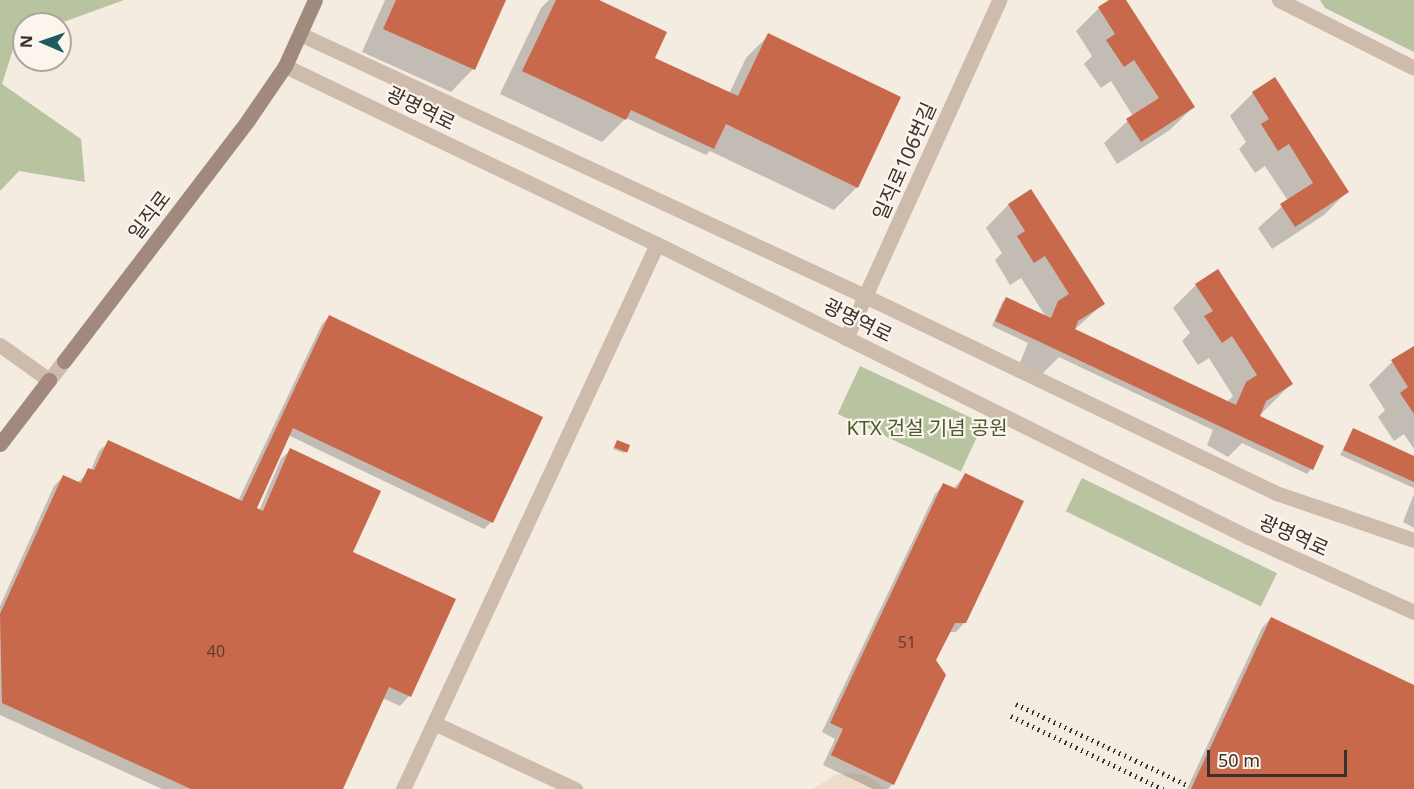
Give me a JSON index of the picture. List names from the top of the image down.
{
  "streets": {
    "main road": ["일직로"],
    "street": ["광명역로", "일직로106번길"]
  },
  "crossings": [
    ["광명역로", "일직로106번길"],
    ["광명역로", "일직로"]
  ],
  "parks": ["KTX 건설 기념 공원"],
  "house_numbers": ["51", "40"],
  "scale_bar": "50 m",
  "north": "left"
}
